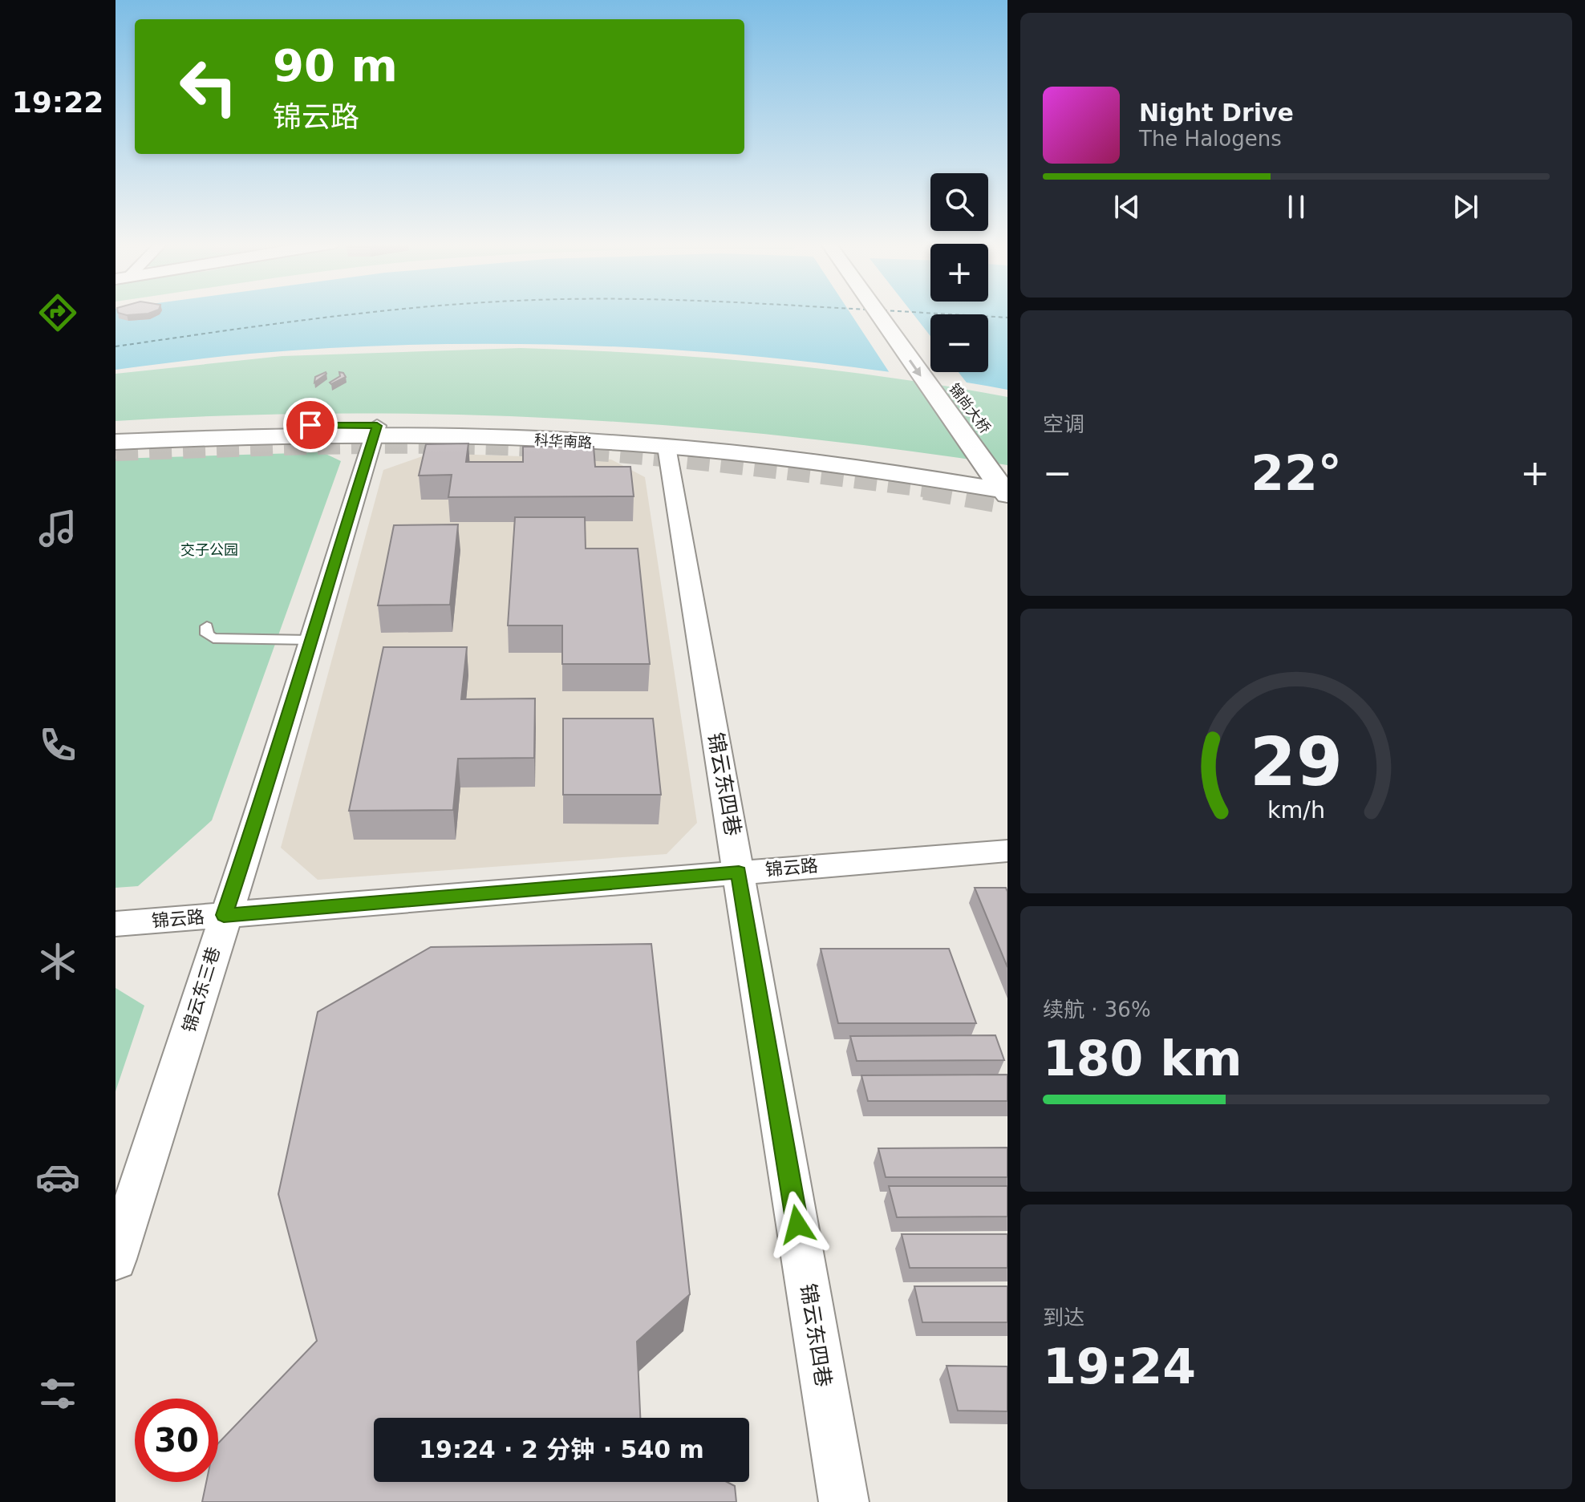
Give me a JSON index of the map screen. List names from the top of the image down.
{
  "streets": {
    "main road": ["锦尚大桥", "科华南路"],
    "street": ["锦云东四巷", "锦云路", "锦云东三巷"]
  },
  "crossings": [
    ["锦尚大桥", "科华南路"],
    ["科华南路", "锦云东四巷"],
    ["科华南路", "锦云东三巷"],
    ["锦云东四巷", "锦云路"],
    ["锦云路", "锦云东三巷"]
  ],
  "one_way": ["锦尚大桥"],
  "parks": ["交子公园"],
  "page": {
    "tabs": "19:22",
    "turn": ["90 m", "锦云路"],
    "song": ["Night Drive", "The Halogens"],
    "map_buttons": ["+", "−"],
    "tile": [
      "空调",
      ["续航 · 36%", "180 km"],
      ["到达", "19:24"]
    ],
    "heat": ["−", "22°", "+"],
    "limit": "30",
    "trip": "19:24 · 2 分钟 · 540 m",
    "gauge": ["29", "km/h"]
  }
}
